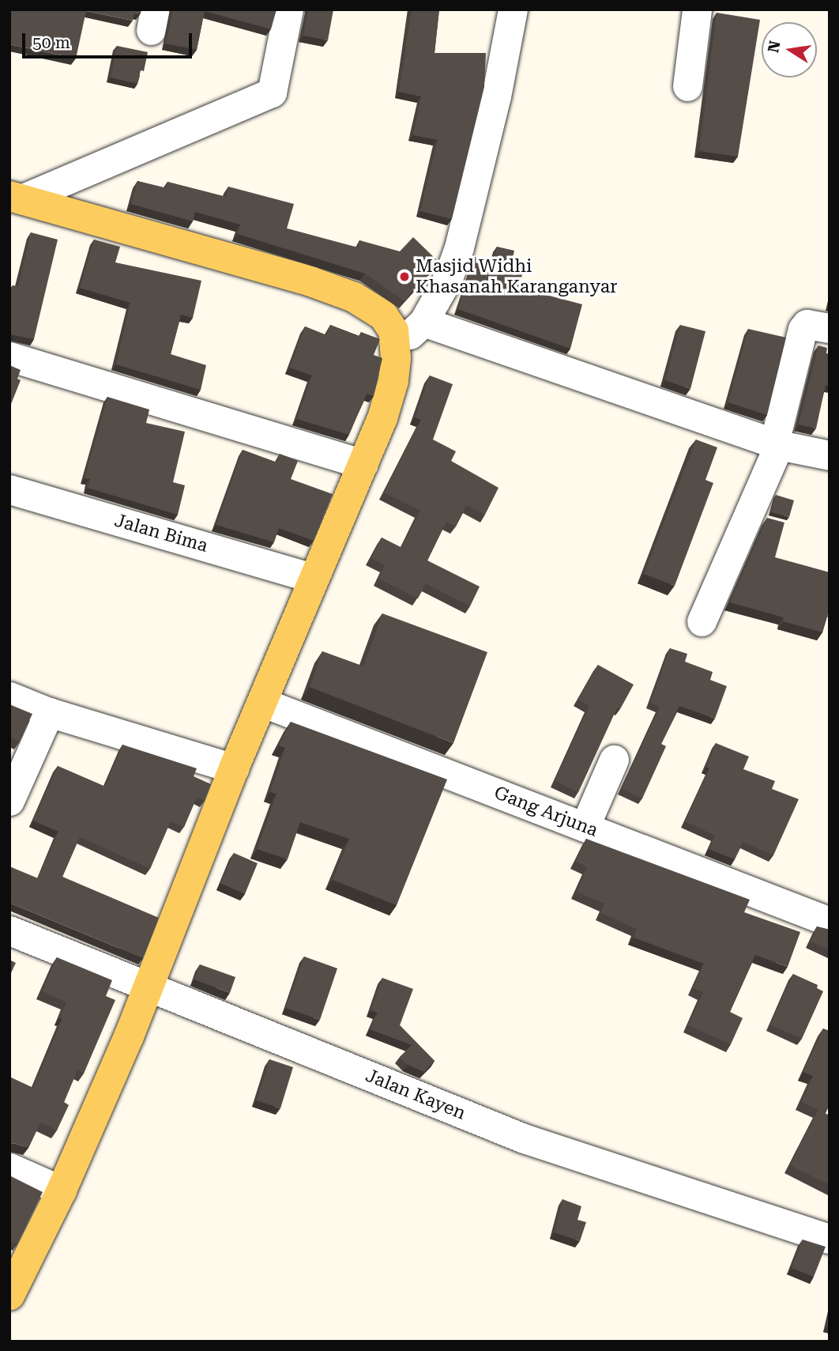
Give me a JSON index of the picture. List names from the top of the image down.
{
  "streets": {
    "street": ["Jalan Bima", "Gang Arjuna", "Jalan Kayen"]
  },
  "places": ["Masjid Widhi Khasanah Karanganyar"],
  "scale_bar": "50 m",
  "north": "left"
}
